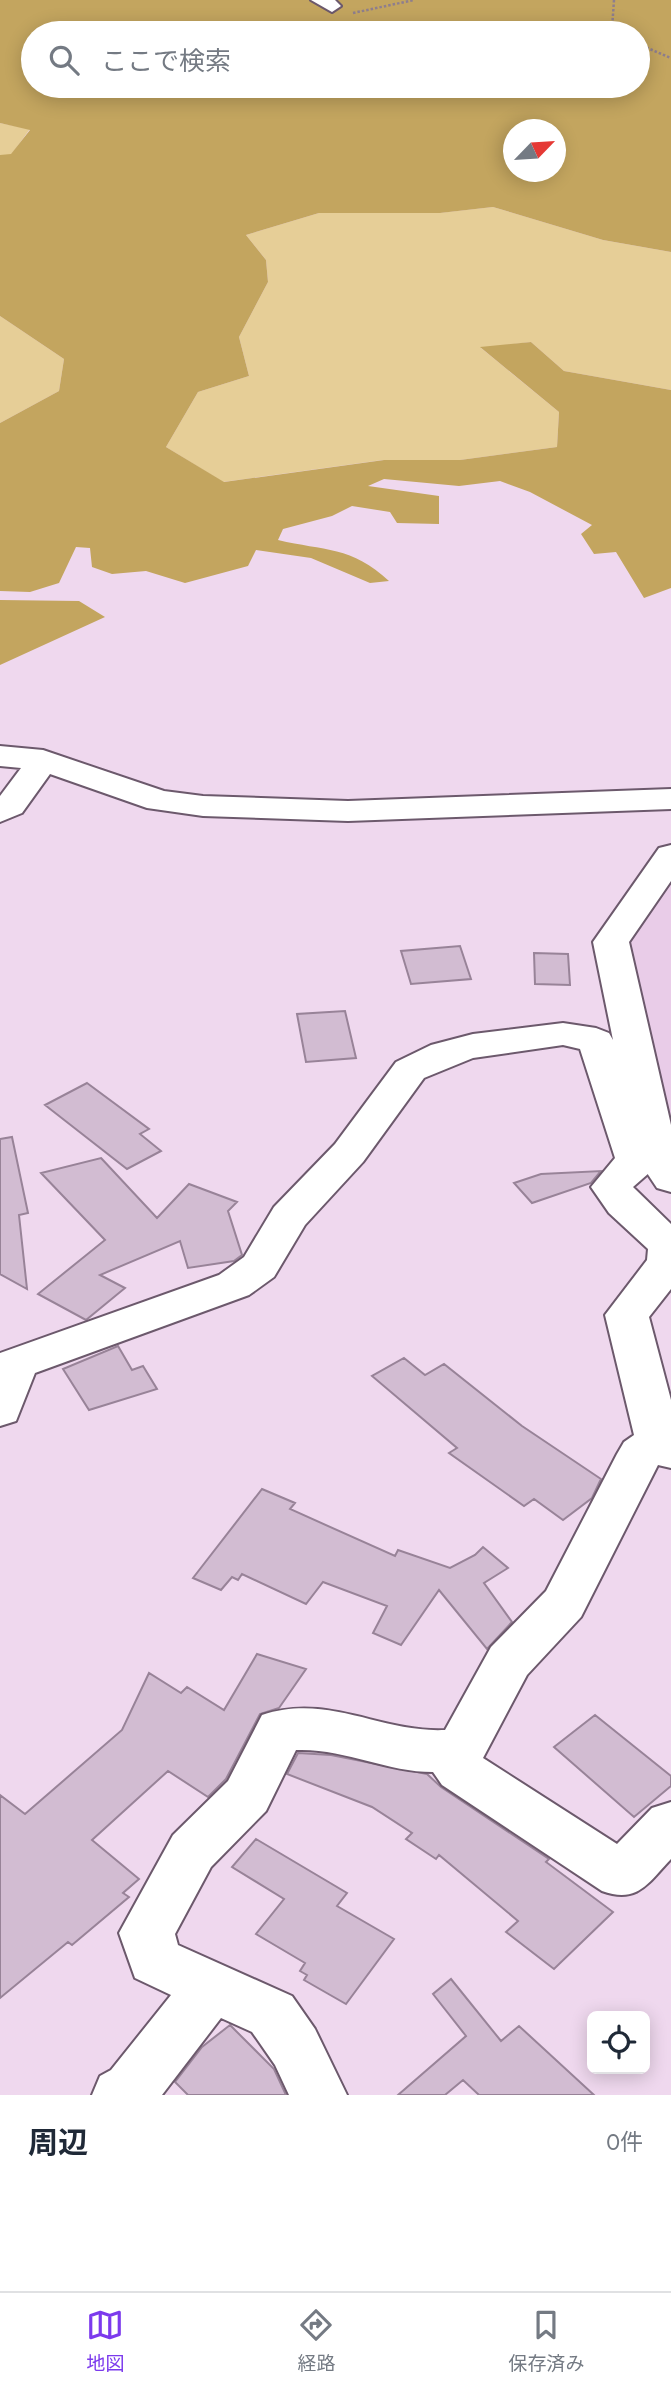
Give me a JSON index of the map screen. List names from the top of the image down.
{
  "north": "top right",
  "page": {
    "search": "ここで検索",
    "heading": ["周辺", "0件"],
    "nav": ["地図", "経路", "保存済み"]
  }
}
